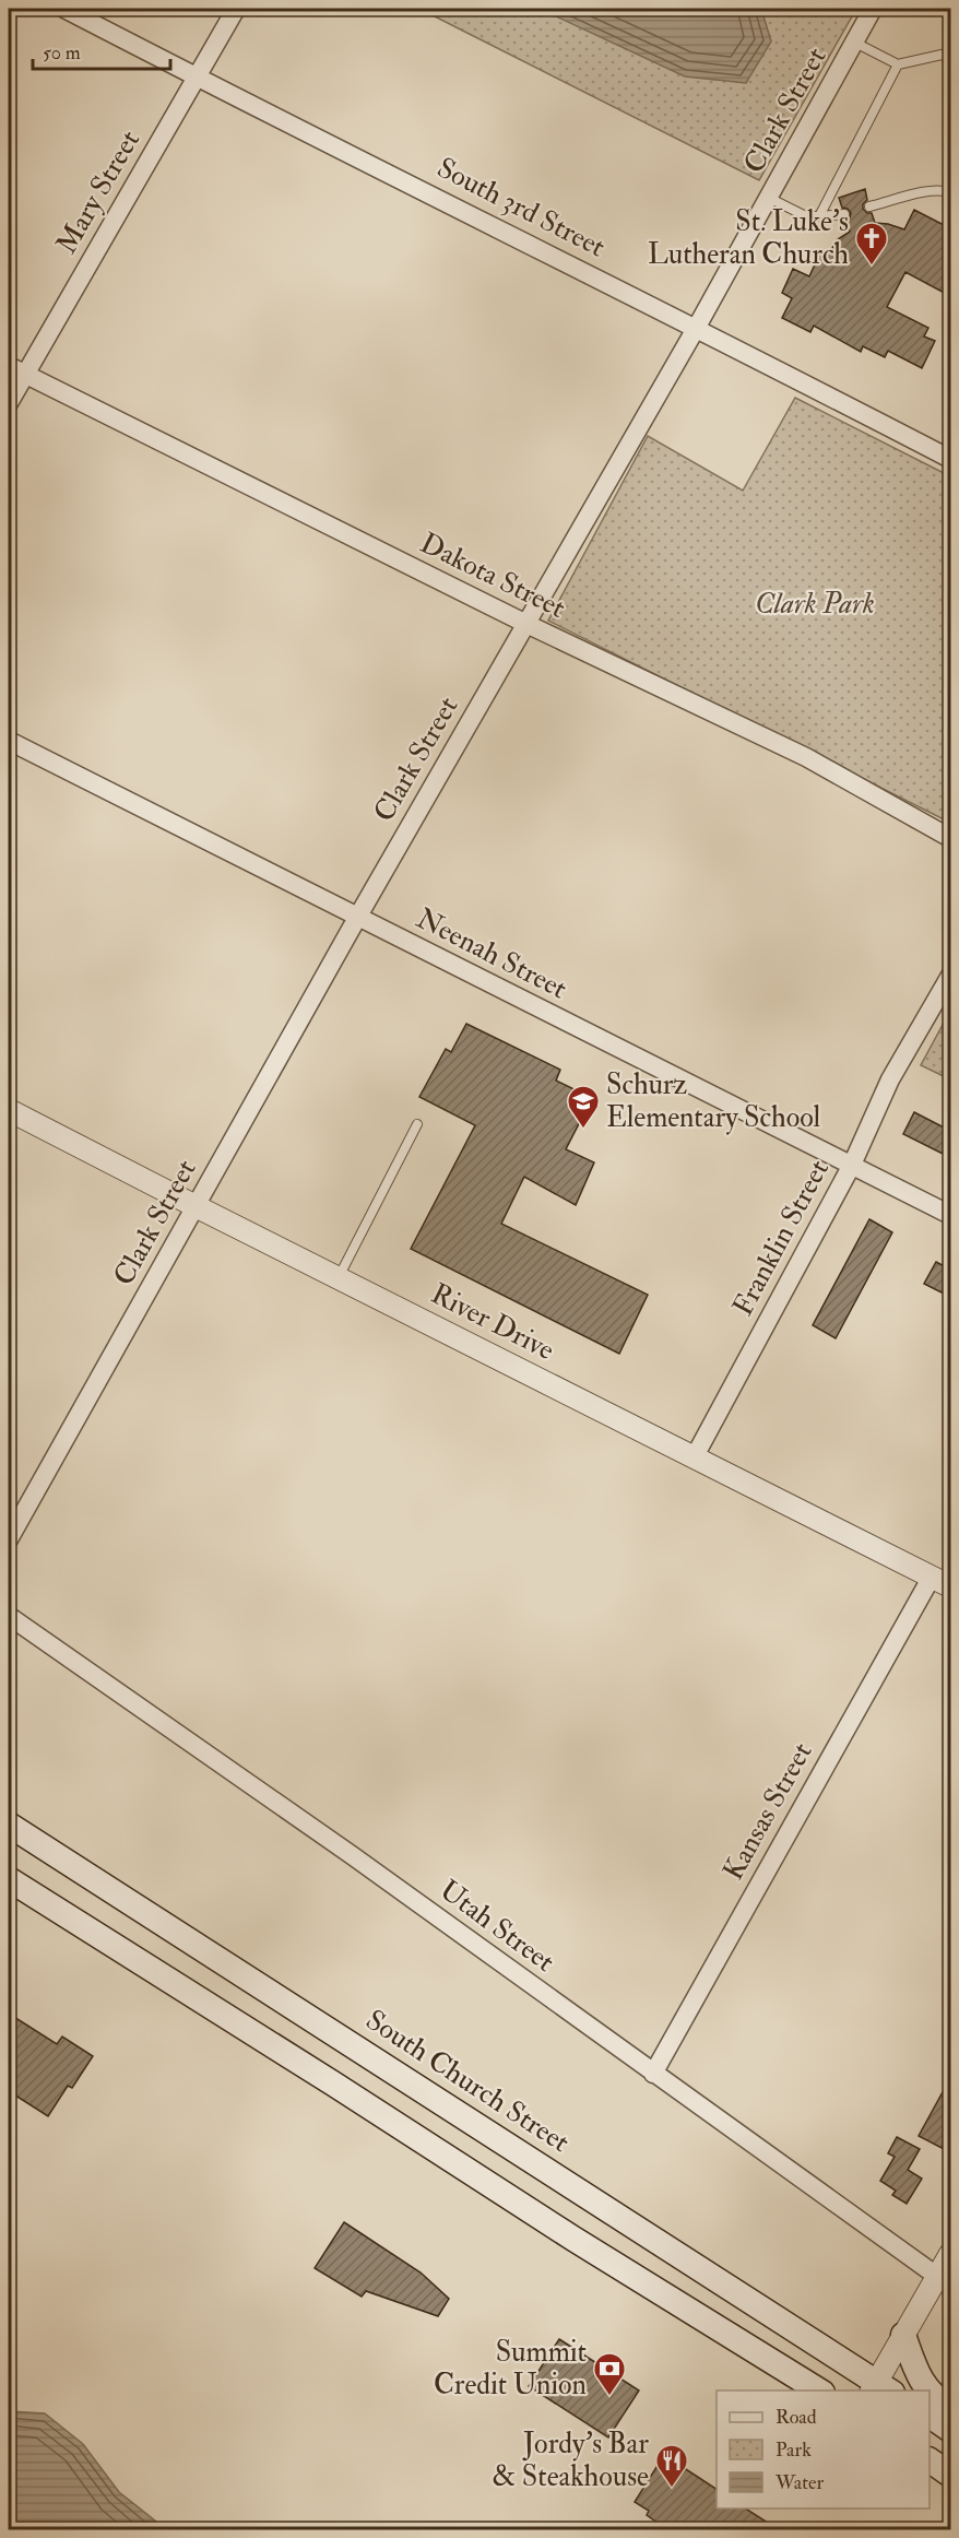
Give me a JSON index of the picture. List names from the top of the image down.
{
  "streets": {
    "main road": ["South Church Street"],
    "street": [
      "Clark Street",
      "Mary Street",
      "South 3rd Street",
      "Dakota Street",
      "Neenah Street",
      "Franklin Street",
      "River Drive",
      "Kansas Street",
      "Utah Street"
    ]
  },
  "crossings": [
    ["Clark Street", "South 3rd Street"],
    ["Clark Street", "Dakota Street"],
    ["Clark Street", "Neenah Street"],
    ["Clark Street", "River Drive"],
    ["Mary Street", "South 3rd Street"],
    ["Mary Street", "Dakota Street"],
    ["Neenah Street", "Franklin Street"],
    ["Franklin Street", "River Drive"],
    ["River Drive", "Kansas Street"],
    ["Kansas Street", "Utah Street"]
  ],
  "parks": ["Clark Park"],
  "places": {
    "church": ["St. Luke's Lutheran Church"],
    "school or university": ["Schurz Elementary School"],
    "bank": ["Summit Credit Union"],
    "restaurant": ["Jordy's Bar & Steakhouse"]
  },
  "legend": ["Road", "Park", "Water"],
  "scale_bar": "50 m"
}
